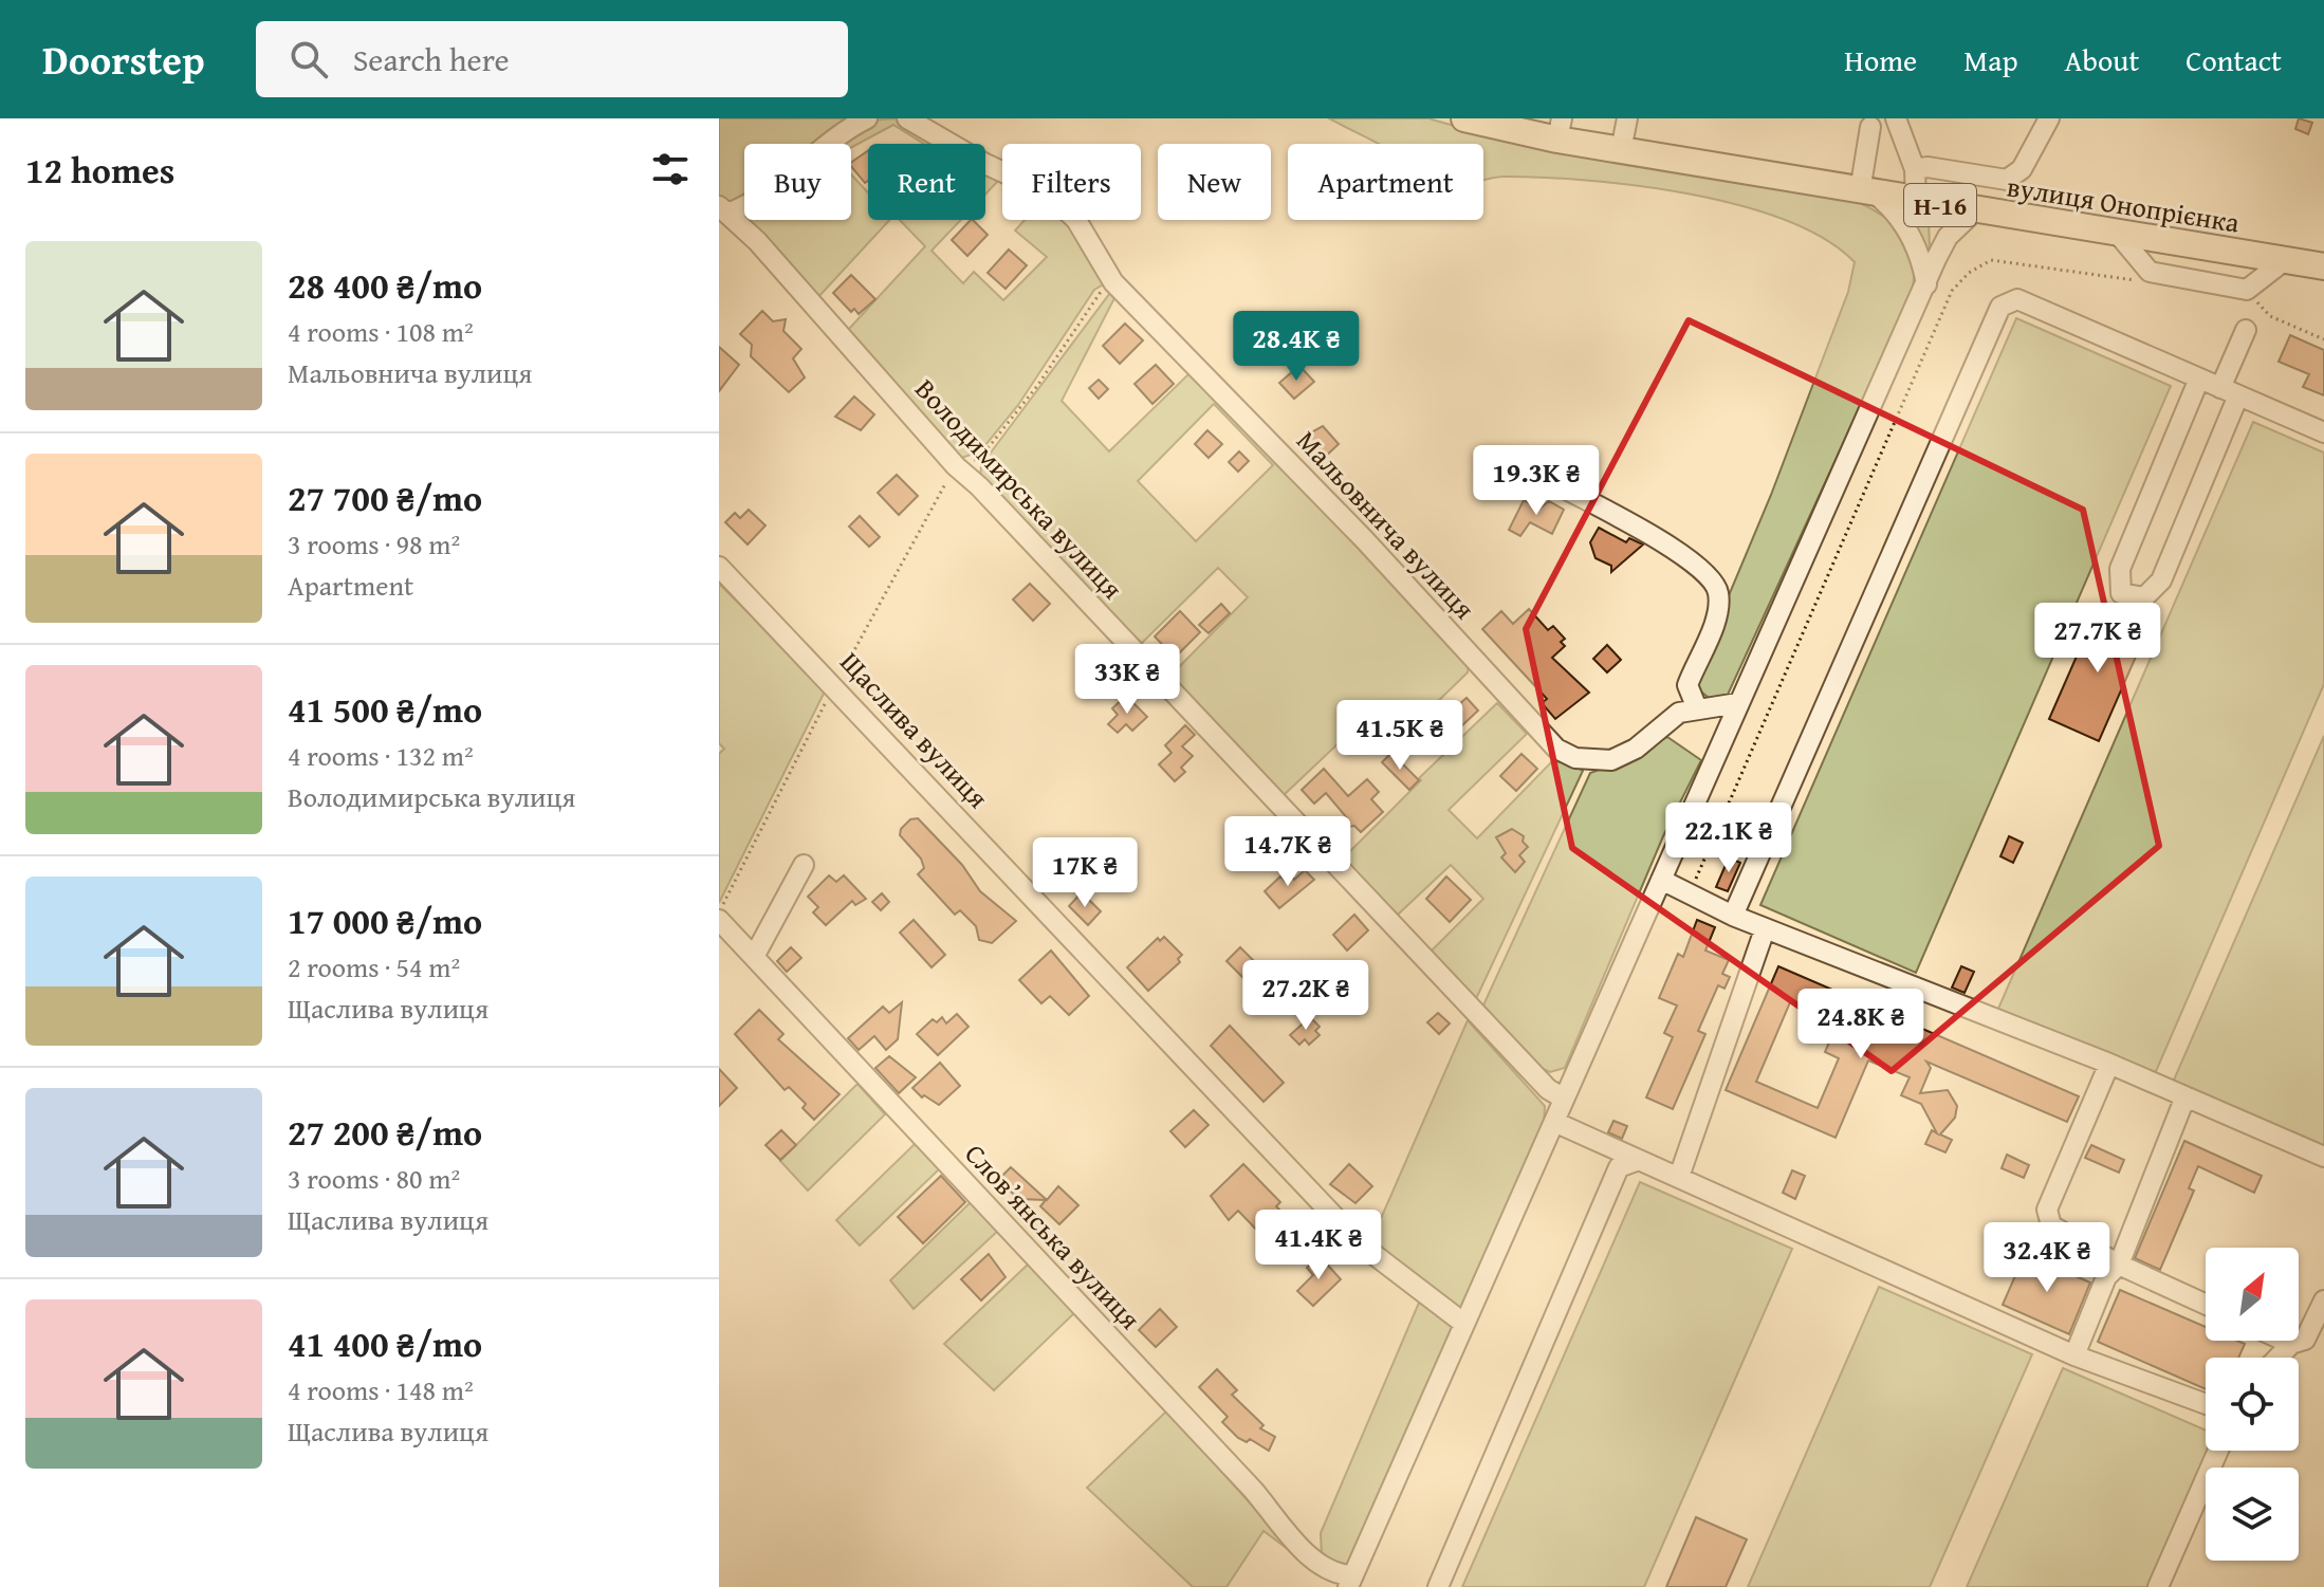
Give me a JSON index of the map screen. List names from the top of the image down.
{
  "streets": {
    "main road": ["вулиця Онопрієнка", "Н-16"],
    "street": [
      "Володимирська вулиця",
      "Мальовнича вулиця",
      "Щаслива вулиця",
      "Словʼянська вулиця"
    ]
  },
  "north": "top right",
  "page": {
    "header": "Doorstep",
    "search": "Search here",
    "nav": [
      "Home",
      "Map",
      "About",
      "Contact"
    ],
    "heading": "12 homes",
    "chip": [
      "Buy",
      "Rent",
      "Filters",
      "New",
      "Apartment"
    ],
    "list": [
      {
        "name": "28 400 ₴/mo",
        "note": "4 rooms · 108 m² · Мальовнича вулиця"
      },
      {
        "name": "27 700 ₴/mo",
        "note": "3 rooms · 98 m² · Apartment"
      },
      {
        "name": "41 500 ₴/mo",
        "note": "4 rooms · 132 m² · Володимирська вулиця"
      },
      {
        "name": "17 000 ₴/mo",
        "note": "2 rooms · 54 m² · Щаслива вулиця"
      },
      {
        "name": "27 200 ₴/mo",
        "note": "3 rooms · 80 m² · Щаслива вулиця"
      },
      {
        "name": "41 400 ₴/mo",
        "note": "4 rooms · 148 m² · Щаслива вулиця"
      }
    ],
    "price": [
      "28.4K ₴",
      "19.3K ₴",
      "27.7K ₴",
      "33K ₴",
      "41.5K ₴",
      "22.1K ₴",
      "14.7K ₴",
      "17K ₴",
      "27.2K ₴",
      "24.8K ₴",
      "41.4K ₴",
      "32.4K ₴"
    ]
  }
}
